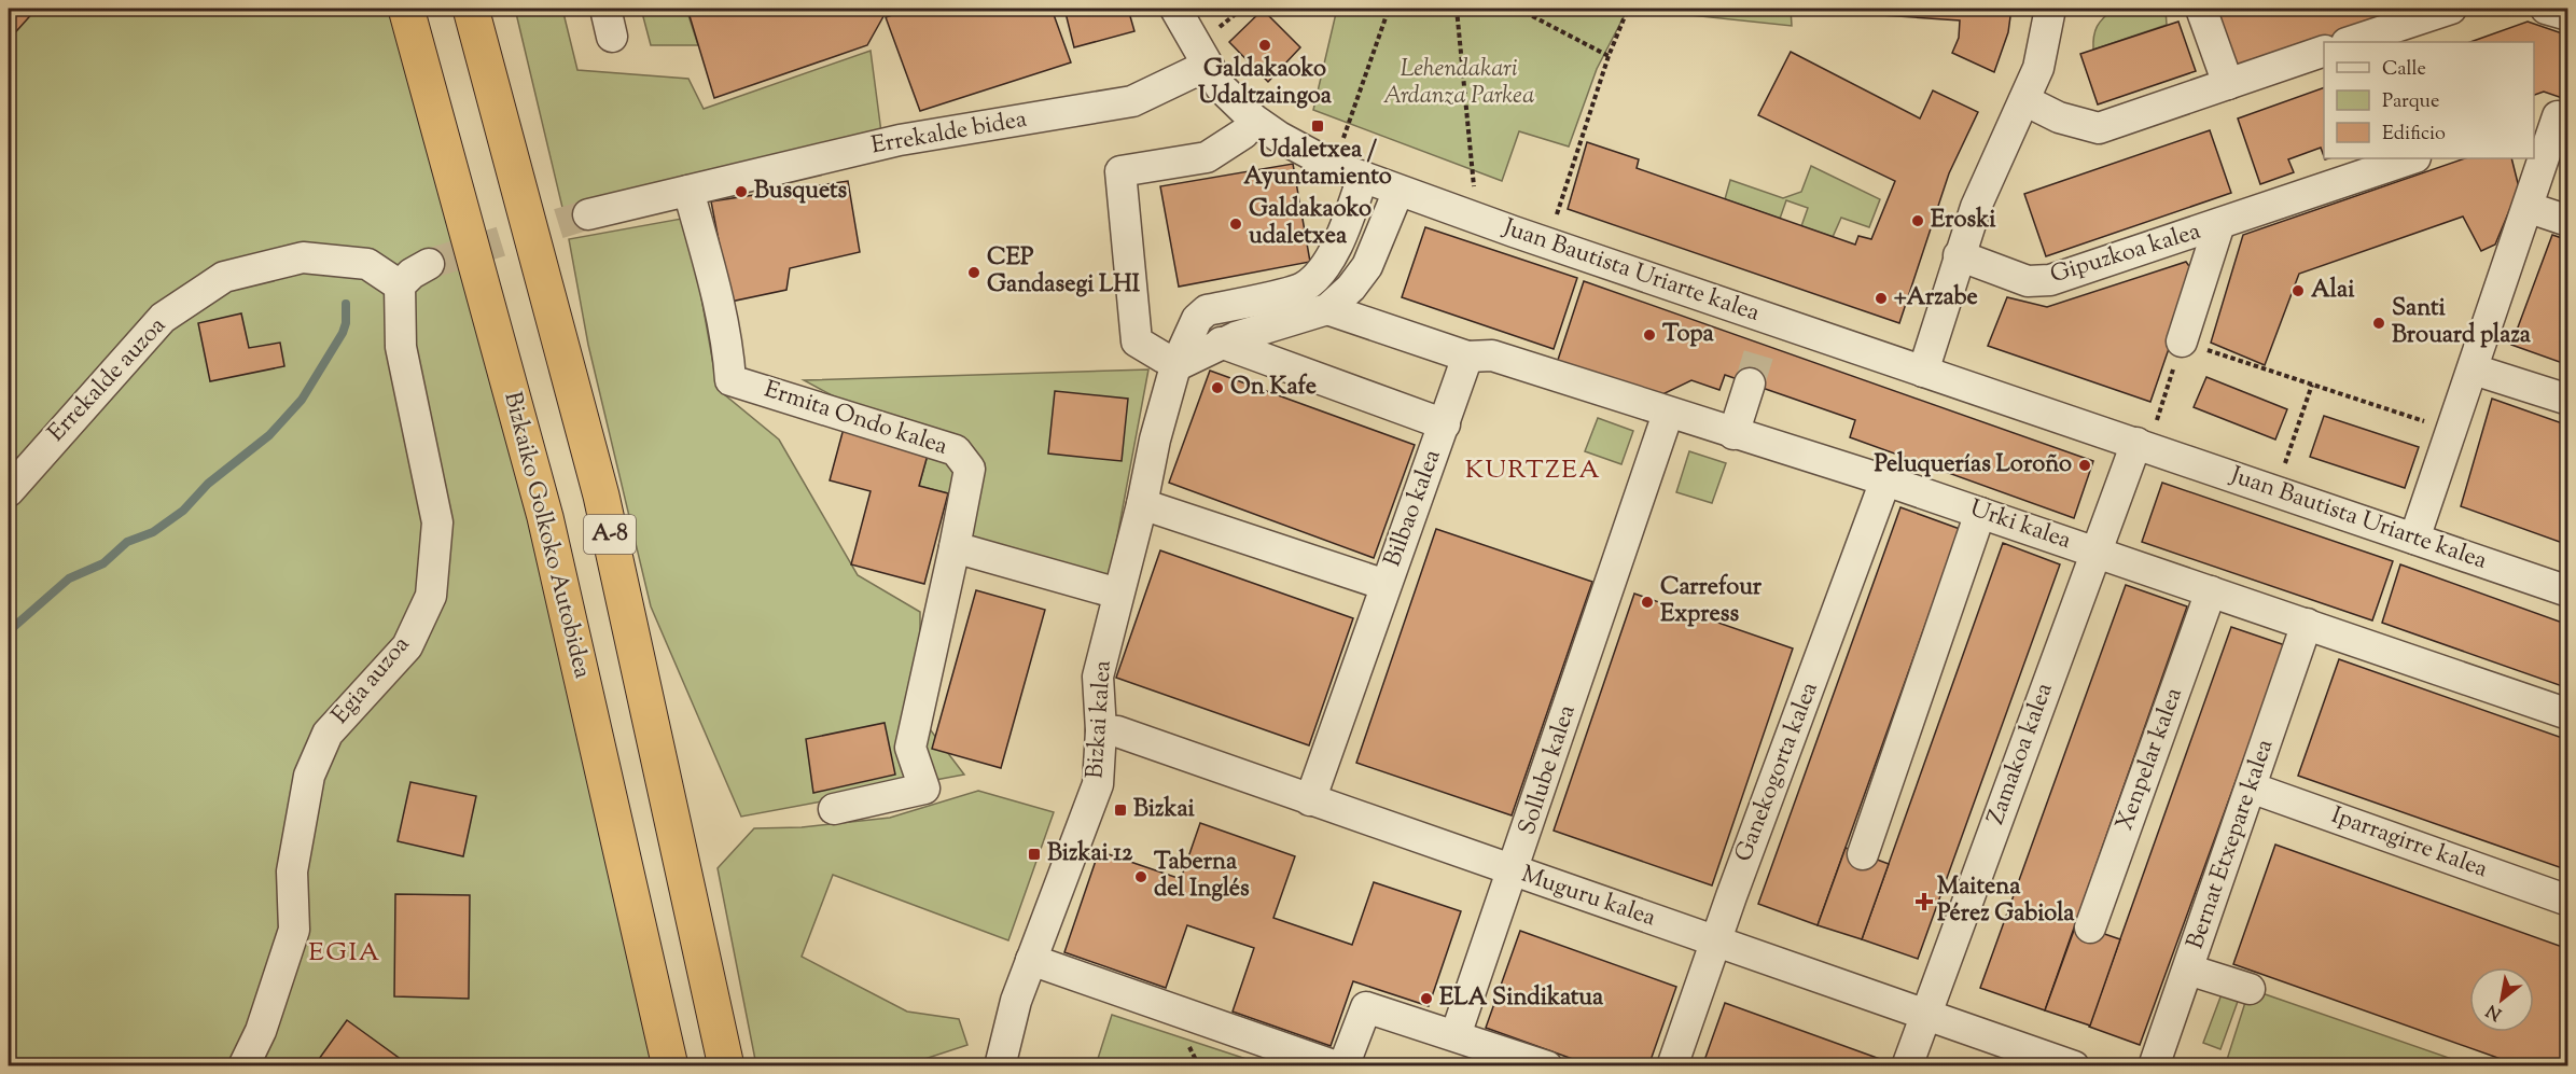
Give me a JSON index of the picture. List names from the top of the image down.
{
  "streets": {
    "highway": ["A-8", "Bizkaiko Golkoko Autobidea"],
    "street": [
      "Errekalde bidea",
      "Gipuzkoa kalea",
      "Juan Bautista Uriarte kalea",
      "Errekalde auzoa",
      "Ermita Ondo kalea",
      "Bilbao kalea",
      "Urki kalea",
      "Egia auzoa",
      "Bizkai kalea",
      "Zamakoa kalea",
      "Xenpelar kalea",
      "Sollube kalea",
      "Ganekogorta kalea",
      "Iparragirre kalea",
      "Bernat Etxepare kalea",
      "Muguru kalea"
    ]
  },
  "crossings": [
    ["Errekalde bidea", "Juan Bautista Uriarte kalea"],
    ["Errekalde bidea", "Ermita Ondo kalea"],
    ["Juan Bautista Uriarte kalea", "Bizkai kalea"],
    ["Juan Bautista Uriarte kalea", "Zamakoa kalea"],
    ["Errekalde auzoa", "Egia auzoa"],
    ["Bilbao kalea", "Urki kalea"],
    ["Bilbao kalea", "Muguru kalea"],
    ["Urki kalea", "Zamakoa kalea"],
    ["Urki kalea", "Xenpelar kalea"],
    ["Urki kalea", "Sollube kalea"],
    ["Urki kalea", "Ganekogorta kalea"],
    ["Urki kalea", "Bernat Etxepare kalea"],
    ["Bizkai kalea", "Muguru kalea"],
    ["Zamakoa kalea", "Muguru kalea"],
    ["Sollube kalea", "Muguru kalea"],
    ["Ganekogorta kalea", "Muguru kalea"],
    ["Iparragirre kalea", "Bernat Etxepare kalea"]
  ],
  "districts": ["KURTZEA", "EGIA"],
  "parks": ["Lehendakari Ardanza Parkea"],
  "places": {
    "other": [
      "Galdakaoko Udaltzaingoa",
      "Busquets",
      "Eroski",
      "Galdakaoko udaletxea",
      "CEP Gandasegi LHI",
      "Alai",
      "+Arzabe",
      "Santi Brouard plaza",
      "Topa",
      "On Kafe",
      "Peluquerías Loroño",
      "Carrefour Express",
      "Taberna del Inglés",
      "ELA Sindikatua"
    ],
    "transit": ["Udaletxea / Ayuntamiento", "Bizkai", "Bizkai 12"],
    "health": ["Maitena Pérez Gabiola"]
  },
  "legend": ["Calle", "Parque", "Edificio"],
  "north": "bottom left"
}
